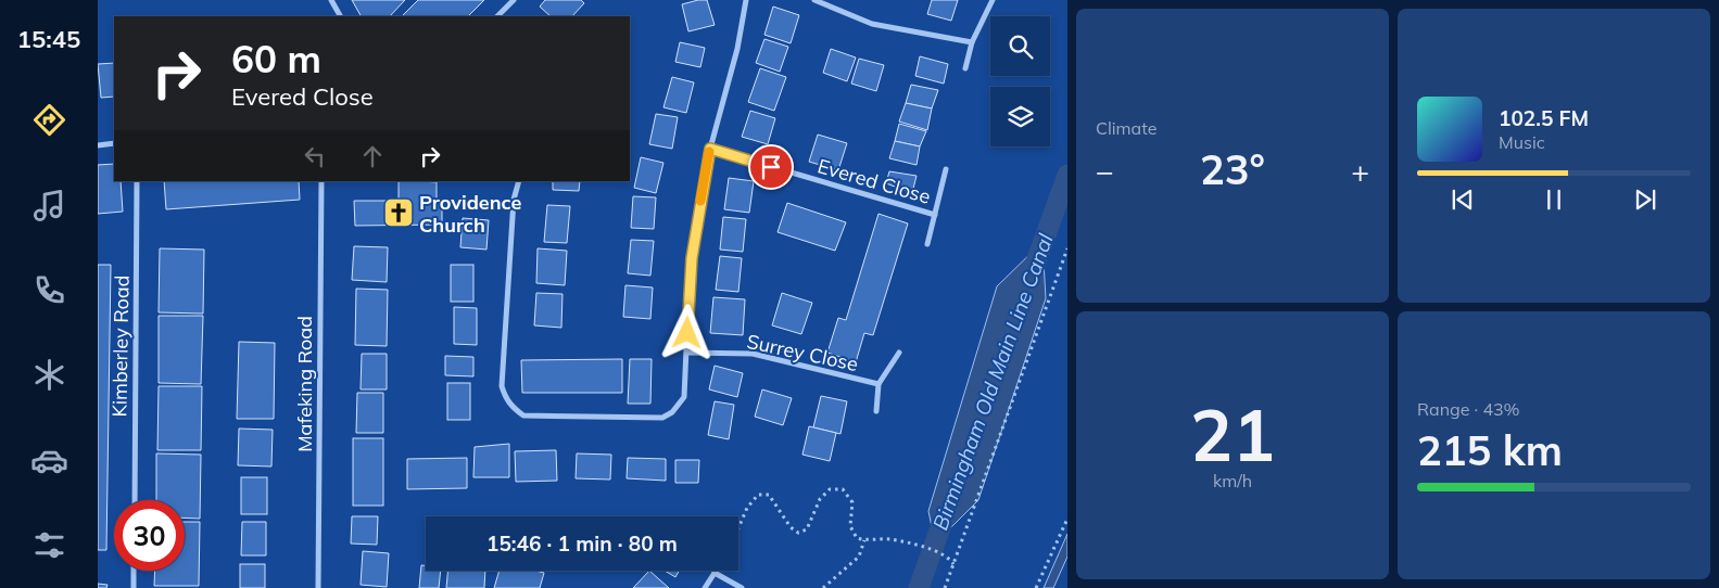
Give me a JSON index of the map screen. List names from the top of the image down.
{
  "streets": {
    "street": [
      "Evered Close",
      "Kimberley Road",
      "Surrey Close",
      "Mafeking Road"
    ]
  },
  "water": ["Birmingham Old Main Line Canal"],
  "places": {
    "church": ["Providence Church"]
  },
  "page": {
    "tabs": "15:45",
    "tile": [
      "Climate",
      ["21", "km/h"],
      ["Range · 43%", "215 km"]
    ],
    "turn": ["60 m", "Evered Close"],
    "song": ["102.5 FM", "Music"],
    "heat": ["−", "23°", "+"],
    "limit": "30",
    "trip": "15:46 · 1 min · 80 m"
  }
}
